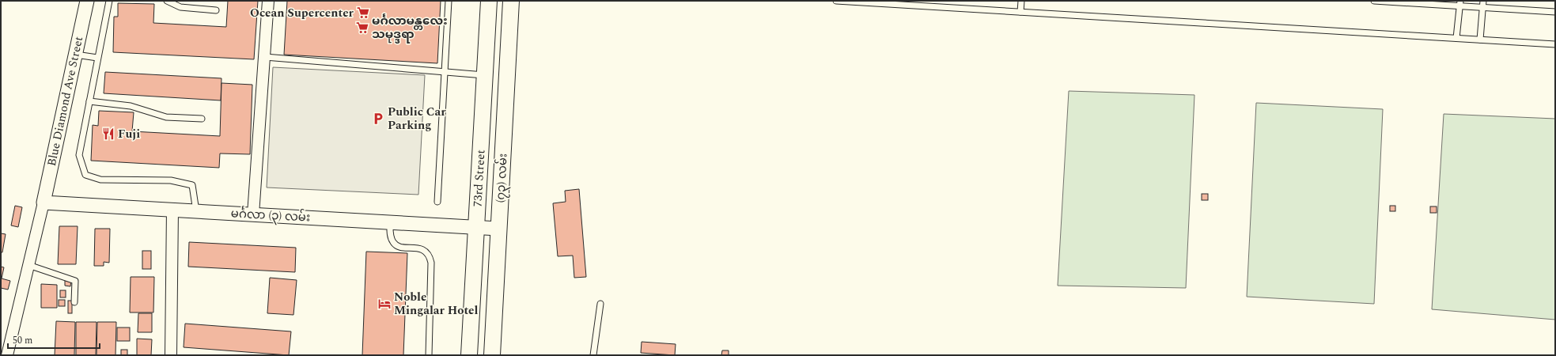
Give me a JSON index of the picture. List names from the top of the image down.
{
  "streets": {
    "main road": ["73rd Street", "(၇၃) လမ်း"],
    "street": ["Blue Diamond Ave Street", "မင်္ဂလာ (၃) လမ်း"]
  },
  "crossings": [
    ["Blue Diamond Ave Street", "မင်္ဂလာ (၃) လမ်း"],
    ["73rd Street", "မင်္ဂလာ (၃) လမ်း"],
    ["(၇၃) လမ်း", "မင်္ဂလာ (၃) လမ်း"]
  ],
  "places": {
    "supermarket": ["Ocean Supercenter", "မင်္ဂလာမန္တလေး သမုဒ္ဒရာ"],
    "parking": ["Public Car Parking"],
    "restaurant": ["Fuji"],
    "hotel": ["Noble Mingalar Hotel"]
  },
  "scale_bar": "50 m"
}
